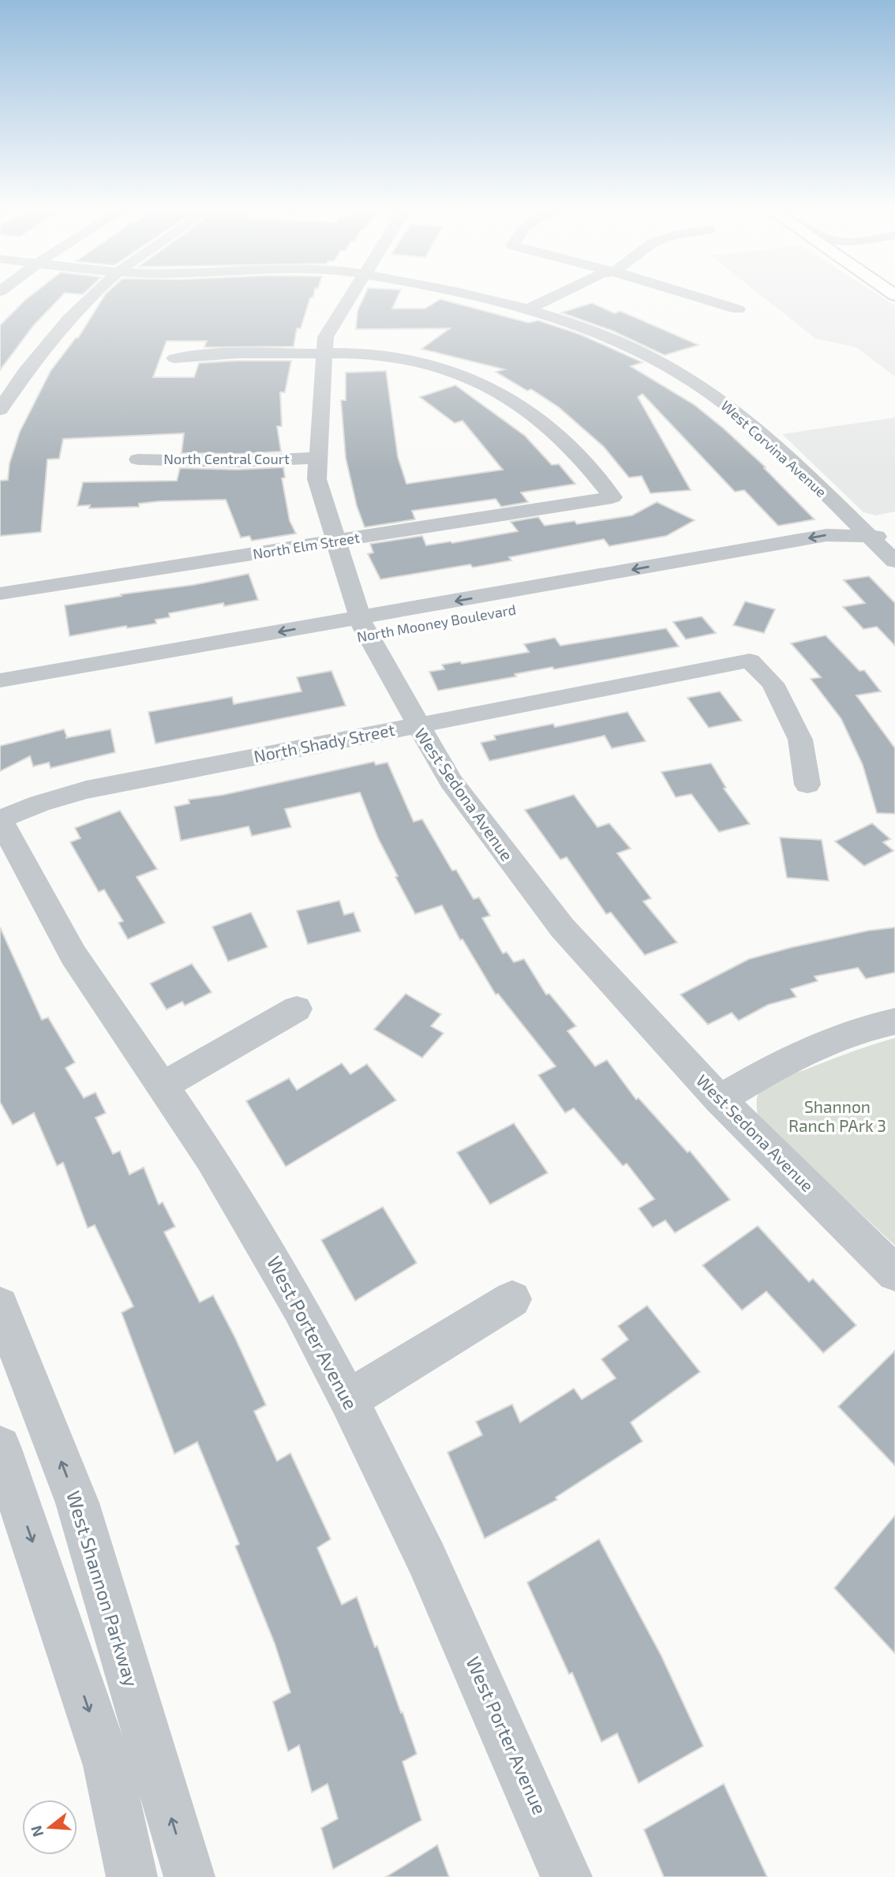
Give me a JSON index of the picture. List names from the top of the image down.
{
  "streets": {
    "street": [
      "West Corvina Avenue",
      "North Central Court",
      "North Elm Street",
      "North Mooney Boulevard",
      "North Shady Street",
      "West Sedona Avenue",
      "West Porter Avenue",
      "West Shannon Parkway"
    ]
  },
  "crossings": [
    ["West Corvina Avenue", "North Mooney Boulevard"],
    ["North Central Court", "West Sedona Avenue"],
    ["North Elm Street", "West Sedona Avenue"],
    ["North Mooney Boulevard", "West Sedona Avenue"],
    ["North Shady Street", "West Sedona Avenue"],
    ["North Shady Street", "West Porter Avenue"]
  ],
  "parks": ["Shannon Ranch PArk 3"],
  "north": "left"
}
